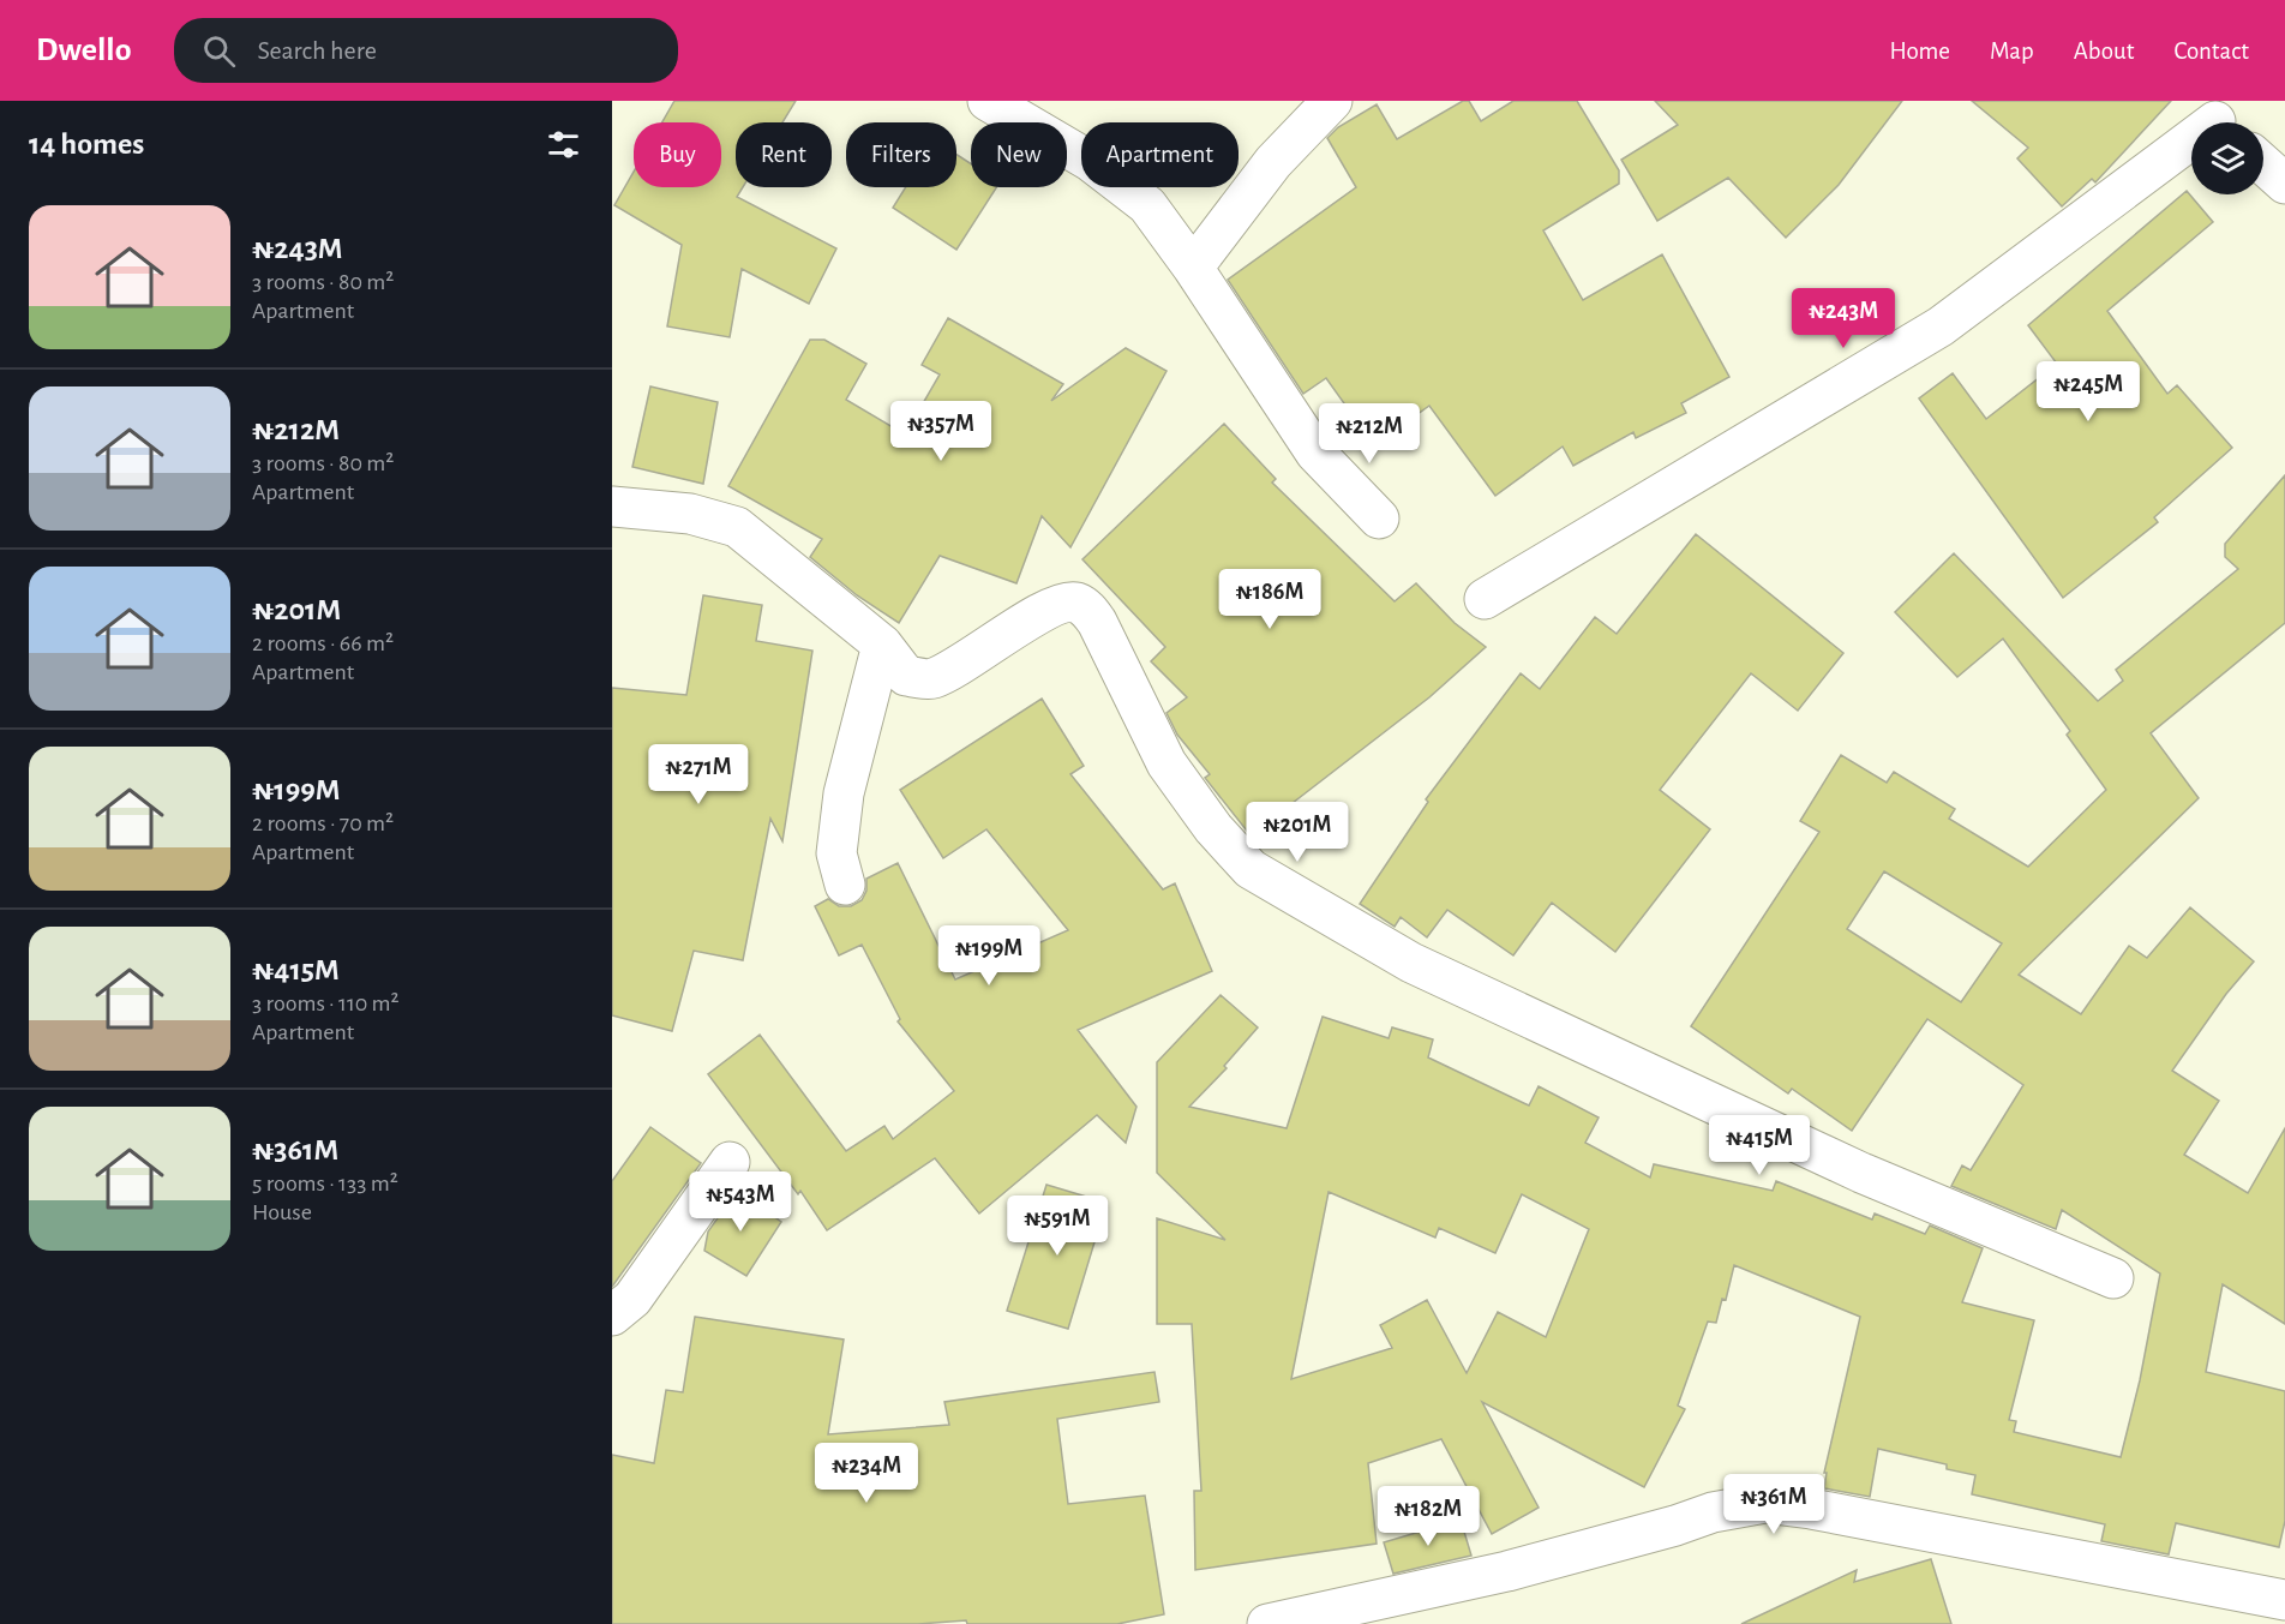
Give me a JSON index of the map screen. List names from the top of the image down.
{
  "page": {
    "header": "Dwello",
    "search": "Search here",
    "nav": [
      "Home",
      "Map",
      "About",
      "Contact"
    ],
    "heading": "14 homes",
    "chip": [
      "Buy",
      "Rent",
      "Filters",
      "New",
      "Apartment"
    ],
    "list": [
      {
        "name": "₦243M",
        "note": "3 rooms · 80 m² · Apartment"
      },
      {
        "name": "₦212M",
        "note": "3 rooms · 80 m² · Apartment"
      },
      {
        "name": "₦201M",
        "note": "2 rooms · 66 m² · Apartment"
      },
      {
        "name": "₦199M",
        "note": "2 rooms · 70 m² · Apartment"
      },
      {
        "name": "₦415M",
        "note": "3 rooms · 110 m² · Apartment"
      },
      {
        "name": "₦361M",
        "note": "5 rooms · 133 m² · House"
      }
    ],
    "price": [
      "₦243M",
      "₦245M",
      "₦357M",
      "₦212M",
      "₦186M",
      "₦271M",
      "₦201M",
      "₦199M",
      "₦415M",
      "₦543M",
      "₦591M",
      "₦234M",
      "₦361M",
      "₦182M"
    ]
  }
}
